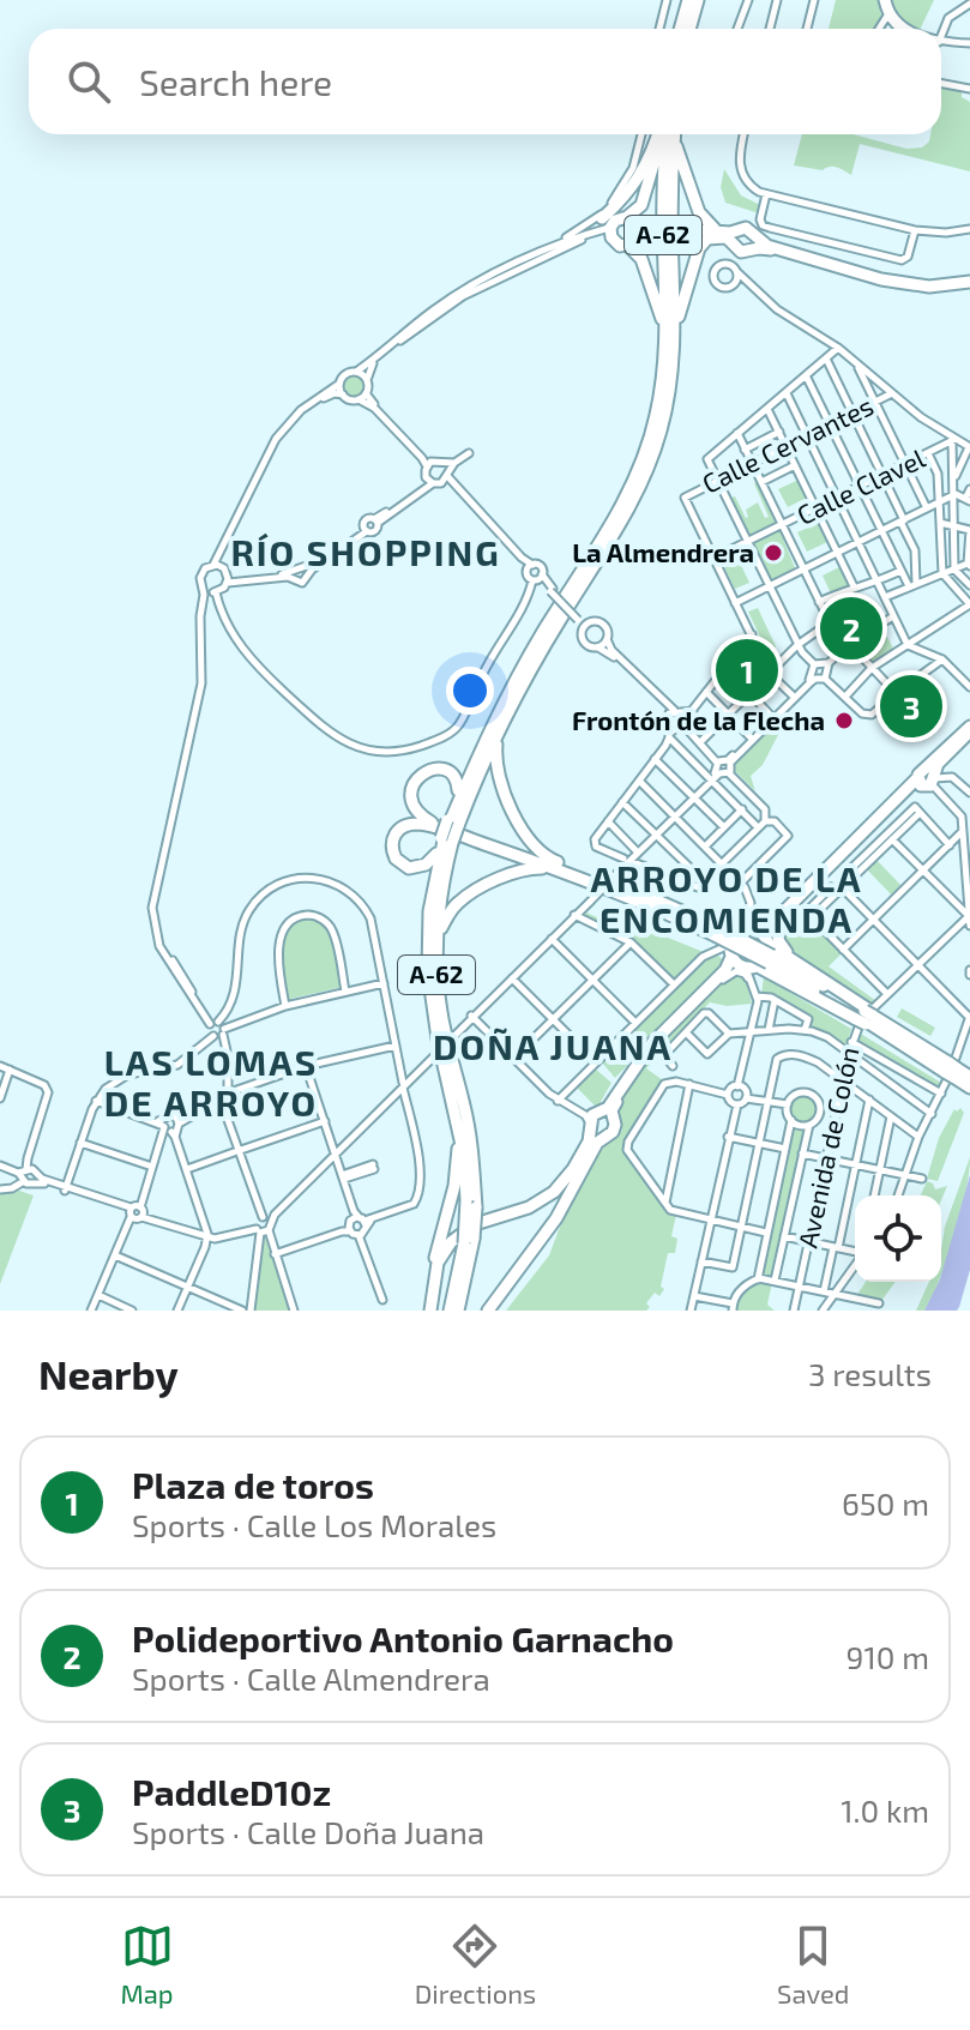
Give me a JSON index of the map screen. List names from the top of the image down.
{
  "streets": {
    "highway": ["A-62"],
    "street": ["Calle Cervantes", "Calle Clavel", "Avenida de Colón"]
  },
  "crossings": [
    ["Calle Cervantes", "Calle Clavel"]
  ],
  "districts": [
    "RÍO SHOPPING",
    "ARROYO DE LA ENCOMIENDA",
    "DOÑA JUANA",
    "LAS LOMAS DE ARROYO"
  ],
  "places": ["La Almendrera", "Frontón de la Flecha"],
  "page": {
    "search": "Search here",
    "pins": ["2", "1", "3"],
    "heading": ["Nearby", "3 results"],
    "list": [
      {
        "mark": "1",
        "name": "Plaza de toros",
        "note": "Sports · Calle Los Morales",
        "value": "650 m"
      },
      {
        "mark": "2",
        "name": "Polideportivo Antonio Garnacho",
        "note": "Sports · Calle Almendrera",
        "value": "910 m"
      },
      {
        "mark": "3",
        "name": "PaddleD10z",
        "note": "Sports · Calle Doña Juana",
        "value": "1.0 km"
      }
    ],
    "nav": ["Map", "Directions", "Saved"]
  }
}
